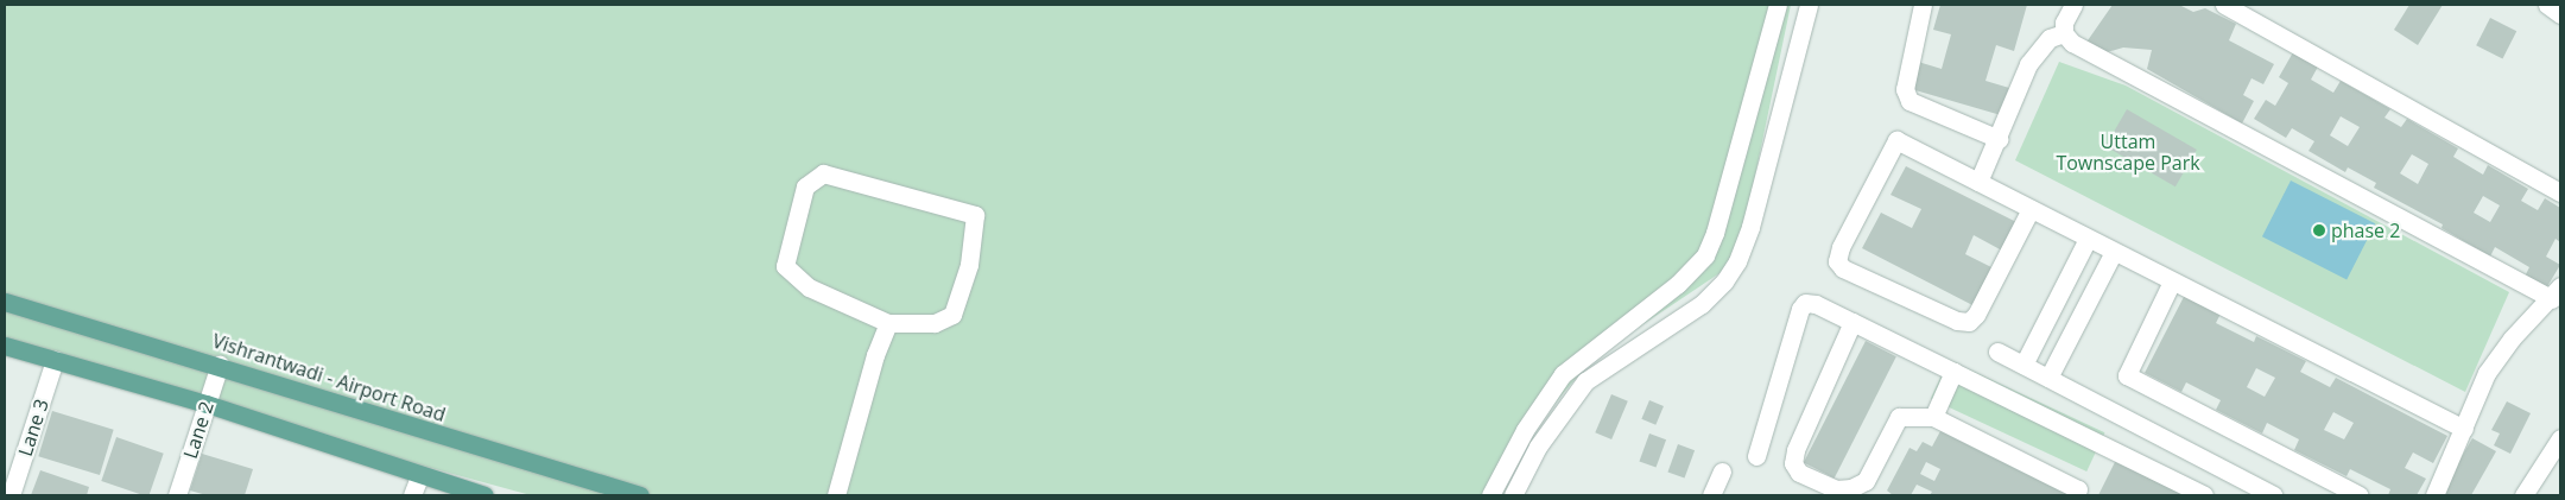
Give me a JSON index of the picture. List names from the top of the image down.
{
  "streets": {
    "main road": ["Vishrantwadi - Airport Road"],
    "street": ["Lane 3", "Lane 2"]
  },
  "crossings": [
    ["Vishrantwadi - Airport Road", "Lane 2"]
  ],
  "parks": ["Uttam Townscape Park"],
  "places": ["phase 2"]
}
